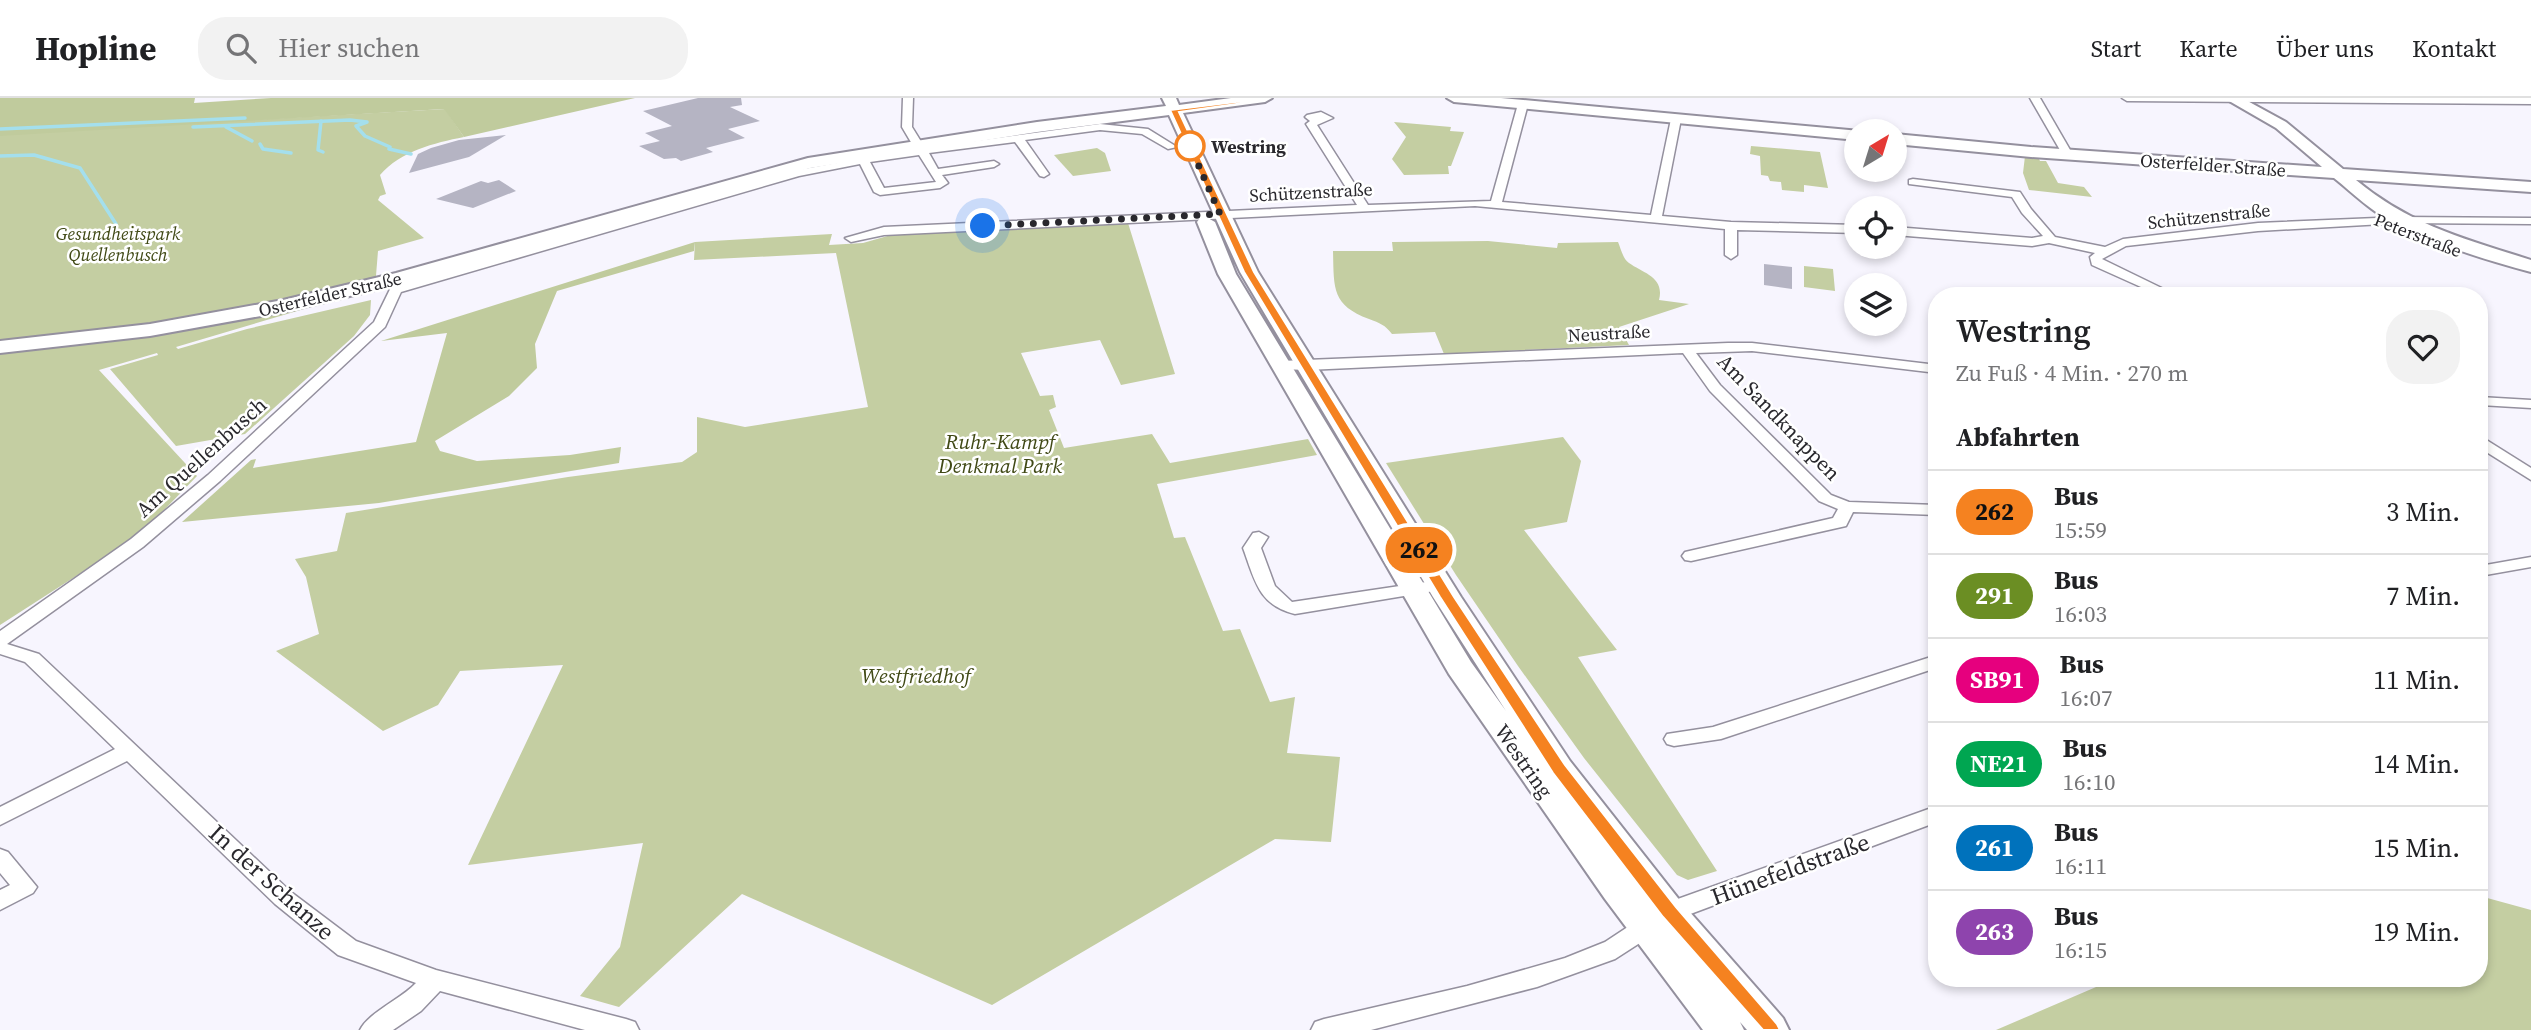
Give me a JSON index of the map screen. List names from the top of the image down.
{
  "streets": {
    "main road": ["Osterfelder Straße", "Peterstraße", "Westring"],
    "street": [
      "Schützenstraße",
      "Neustraße",
      "Am Sandknappen",
      "Am Quellenbusch",
      "Hünefeldstraße",
      "In der Schanze"
    ]
  },
  "crossings": [
    ["Osterfelder Straße", "Peterstraße"],
    ["Osterfelder Straße", "Am Quellenbusch"],
    ["Osterfelder Straße", "Westring"],
    ["Schützenstraße", "Peterstraße"],
    ["Schützenstraße", "Westring"],
    ["Neustraße", "Am Sandknappen"],
    ["Neustraße", "Westring"],
    ["Westring", "Hünefeldstraße"]
  ],
  "parks": ["Gesundheitspark Quellenbusch", "Ruhr-Kampf Denkmal Park", "Westfriedhof"],
  "places": ["Westring"],
  "lines": ["bus line 262"],
  "north": "top right",
  "page": {
    "header": "Hopline",
    "search": "Hier suchen",
    "nav": [
      "Start",
      "Karte",
      "Über uns",
      "Kontakt"
    ],
    "on_map": "262",
    "heading": [
      ["Westring", "Zu Fuß · 4 Min. · 270 m"],
      "Abfahrten"
    ],
    "list": [
      {
        "mark": "262",
        "name": "Bus",
        "note": "15:59",
        "value": "3 Min."
      },
      {
        "mark": "291",
        "name": "Bus",
        "note": "16:03",
        "value": "7 Min."
      },
      {
        "mark": "SB91",
        "name": "Bus",
        "note": "16:07",
        "value": "11 Min."
      },
      {
        "mark": "NE21",
        "name": "Bus",
        "note": "16:10",
        "value": "14 Min."
      },
      {
        "mark": "261",
        "name": "Bus",
        "note": "16:11",
        "value": "15 Min."
      },
      {
        "mark": "263",
        "name": "Bus",
        "note": "16:15",
        "value": "19 Min."
      }
    ]
  }
}
